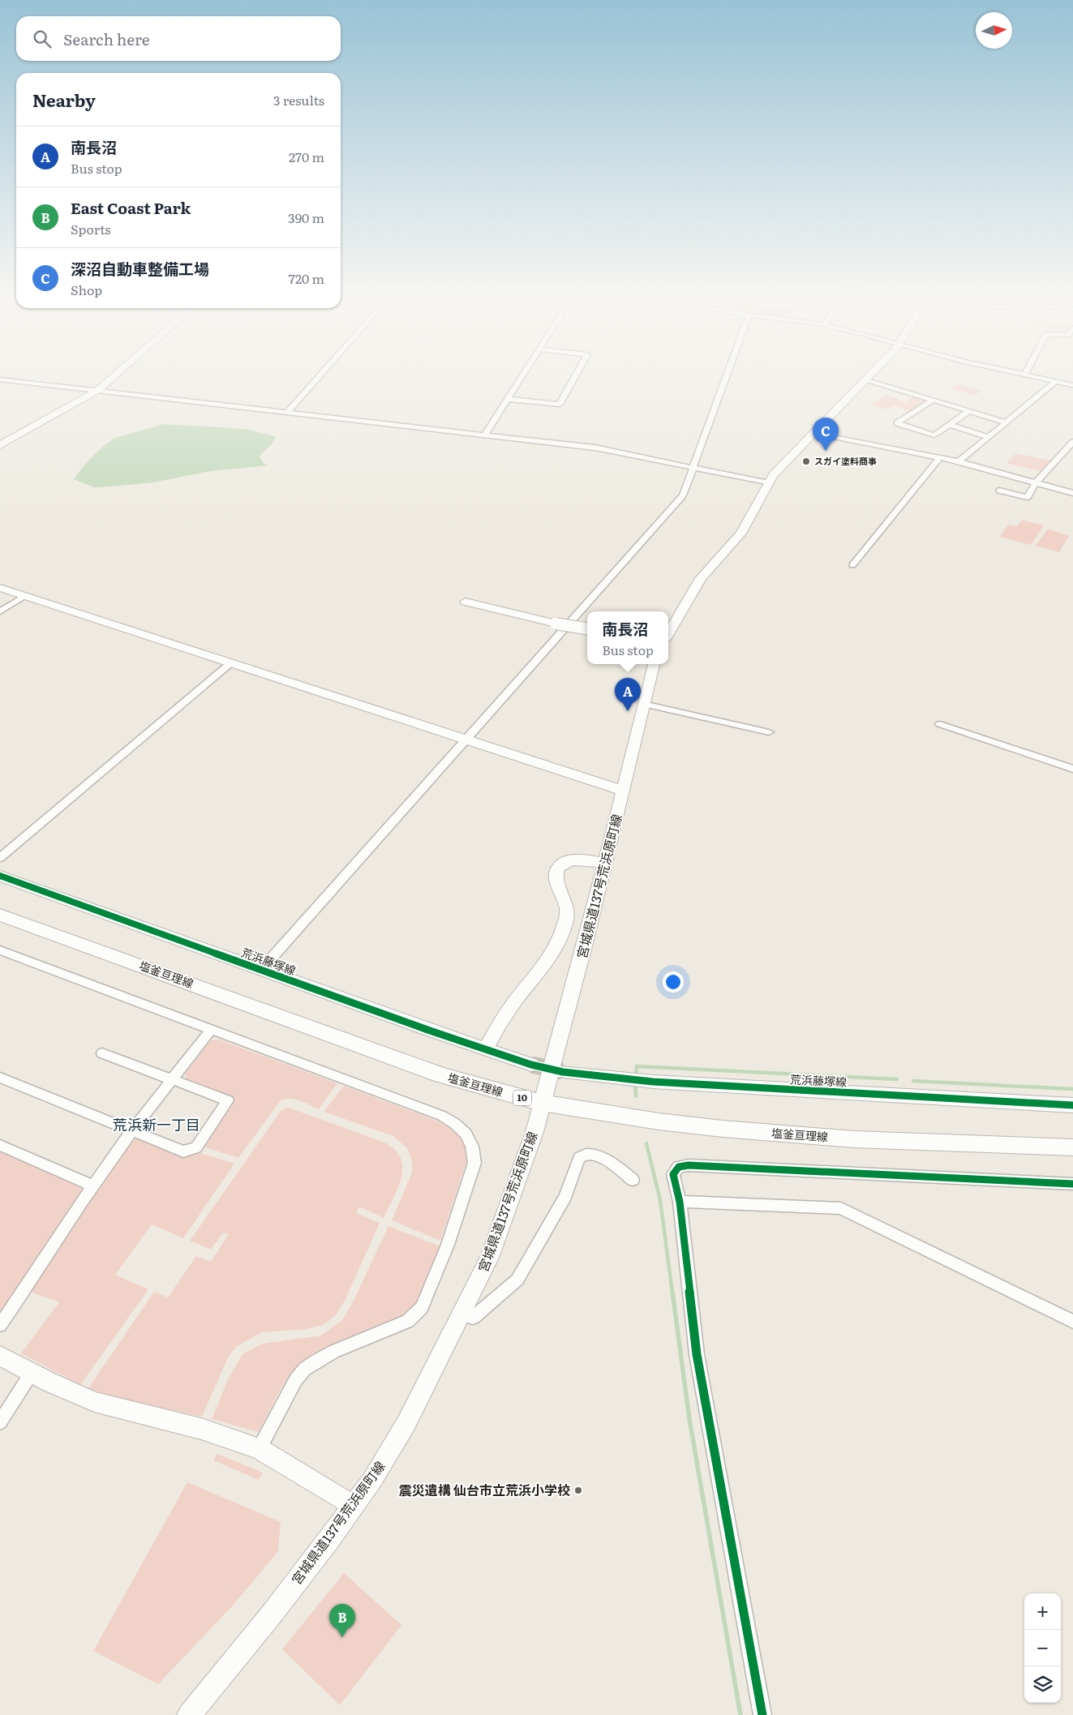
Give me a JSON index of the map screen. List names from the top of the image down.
{
  "streets": {
    "main road": ["塩釜亘理線", "10"],
    "street": ["宮城県道137号荒浜原町線", "荒浜藤塚線"]
  },
  "crossings": [
    ["宮城県道137号荒浜原町線", "塩釜亘理線"]
  ],
  "districts": ["荒浜新一丁目"],
  "places": ["スガイ塗料商事", "震災遺構 仙台市立荒浜小学校"],
  "north": "right",
  "page": {
    "search": "Search here",
    "heading": ["Nearby", "3 results"],
    "list": [
      {
        "mark": "A",
        "name": "南長沼",
        "note": "Bus stop",
        "value": "270 m"
      },
      {
        "mark": "B",
        "name": "East Coast Park",
        "note": "Sports",
        "value": "390 m"
      },
      {
        "mark": "C",
        "name": "深沼自動車整備工場",
        "note": "Shop",
        "value": "720 m"
      }
    ],
    "pins": ["C", "A", "B"],
    "popup": ["南長沼", "Bus stop"],
    "map_buttons": ["+", "−"]
  }
}
